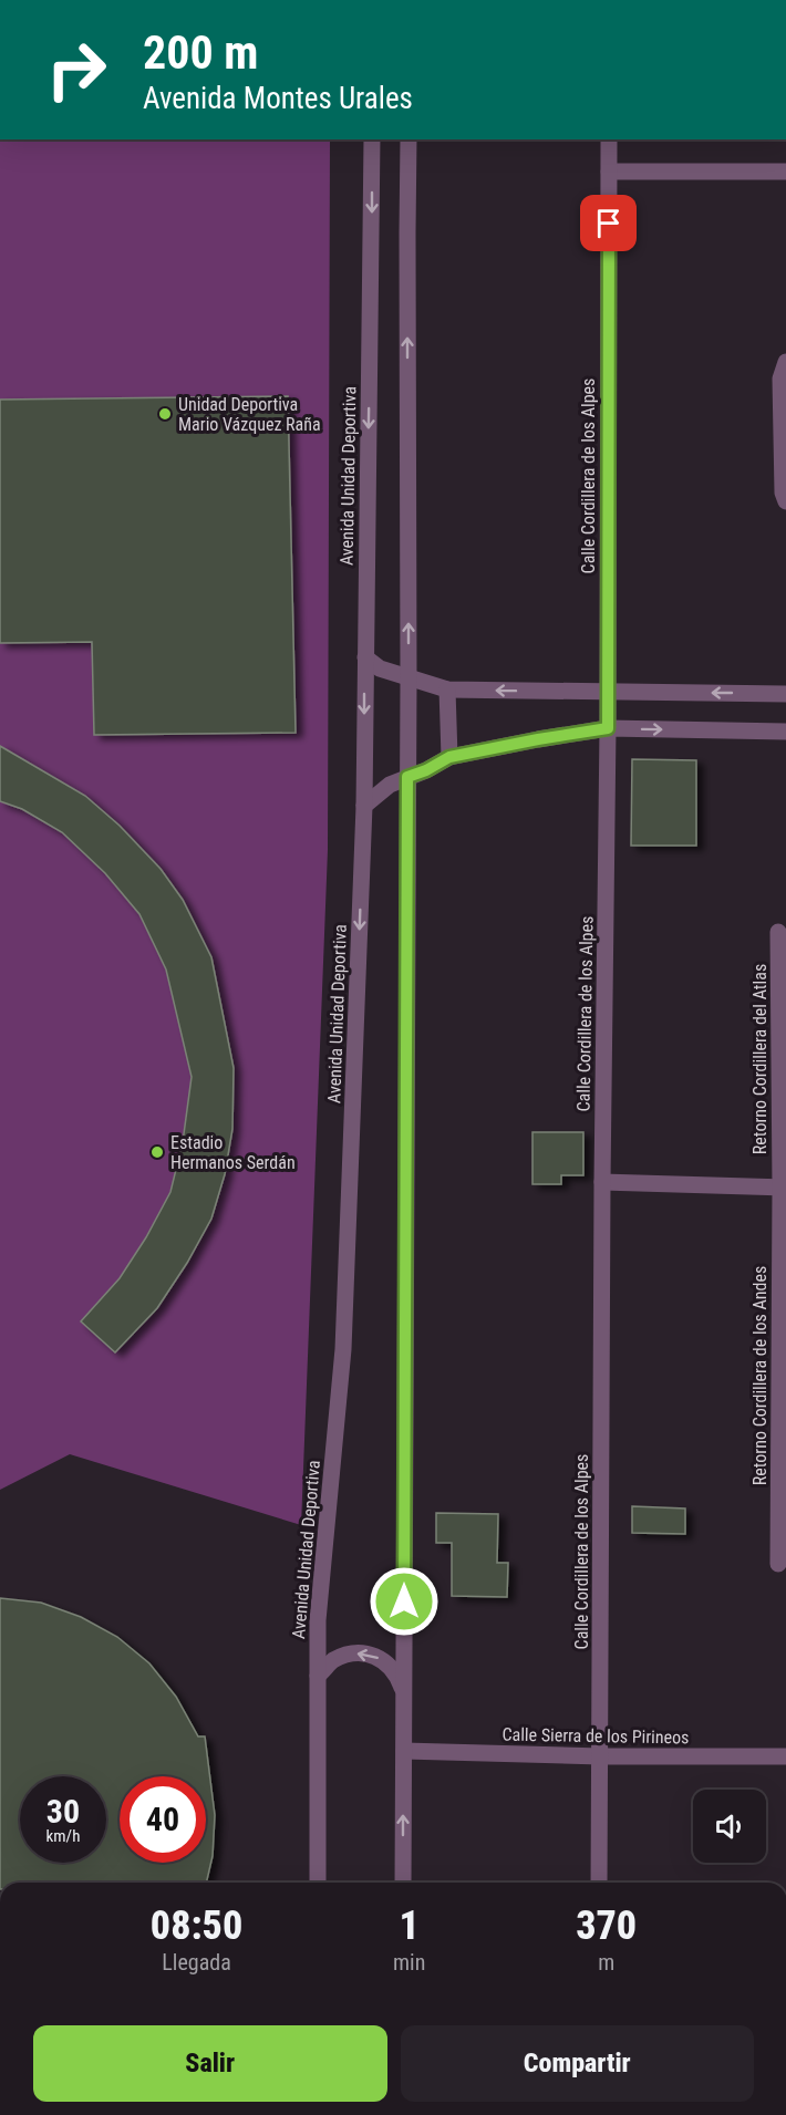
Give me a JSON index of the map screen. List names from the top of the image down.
{
  "streets": {
    "street": [
      "Avenida Unidad Deportiva",
      "Calle Cordillera de los Alpes",
      "Retorno Cordillera del Atlas",
      "Retorno Cordillera de los Andes",
      "Calle Sierra de los Pirineos"
    ]
  },
  "crossings": [
    ["Calle Cordillera de los Alpes", "Calle Sierra de los Pirineos"],
    ["Retorno Cordillera del Atlas", "Retorno Cordillera de los Andes"]
  ],
  "places": ["Unidad Deportiva Mario Vázquez Raña", "Estadio Hermanos Serdán"],
  "page": {
    "turn": ["200 m", "Avenida Montes Urales"],
    "speed": "30 km/h",
    "limit": "40",
    "eta": [
      "08:50",
      "Llegada",
      "1",
      "min",
      "370",
      "m"
    ],
    "buttons": ["Salir", "Compartir"]
  }
}
